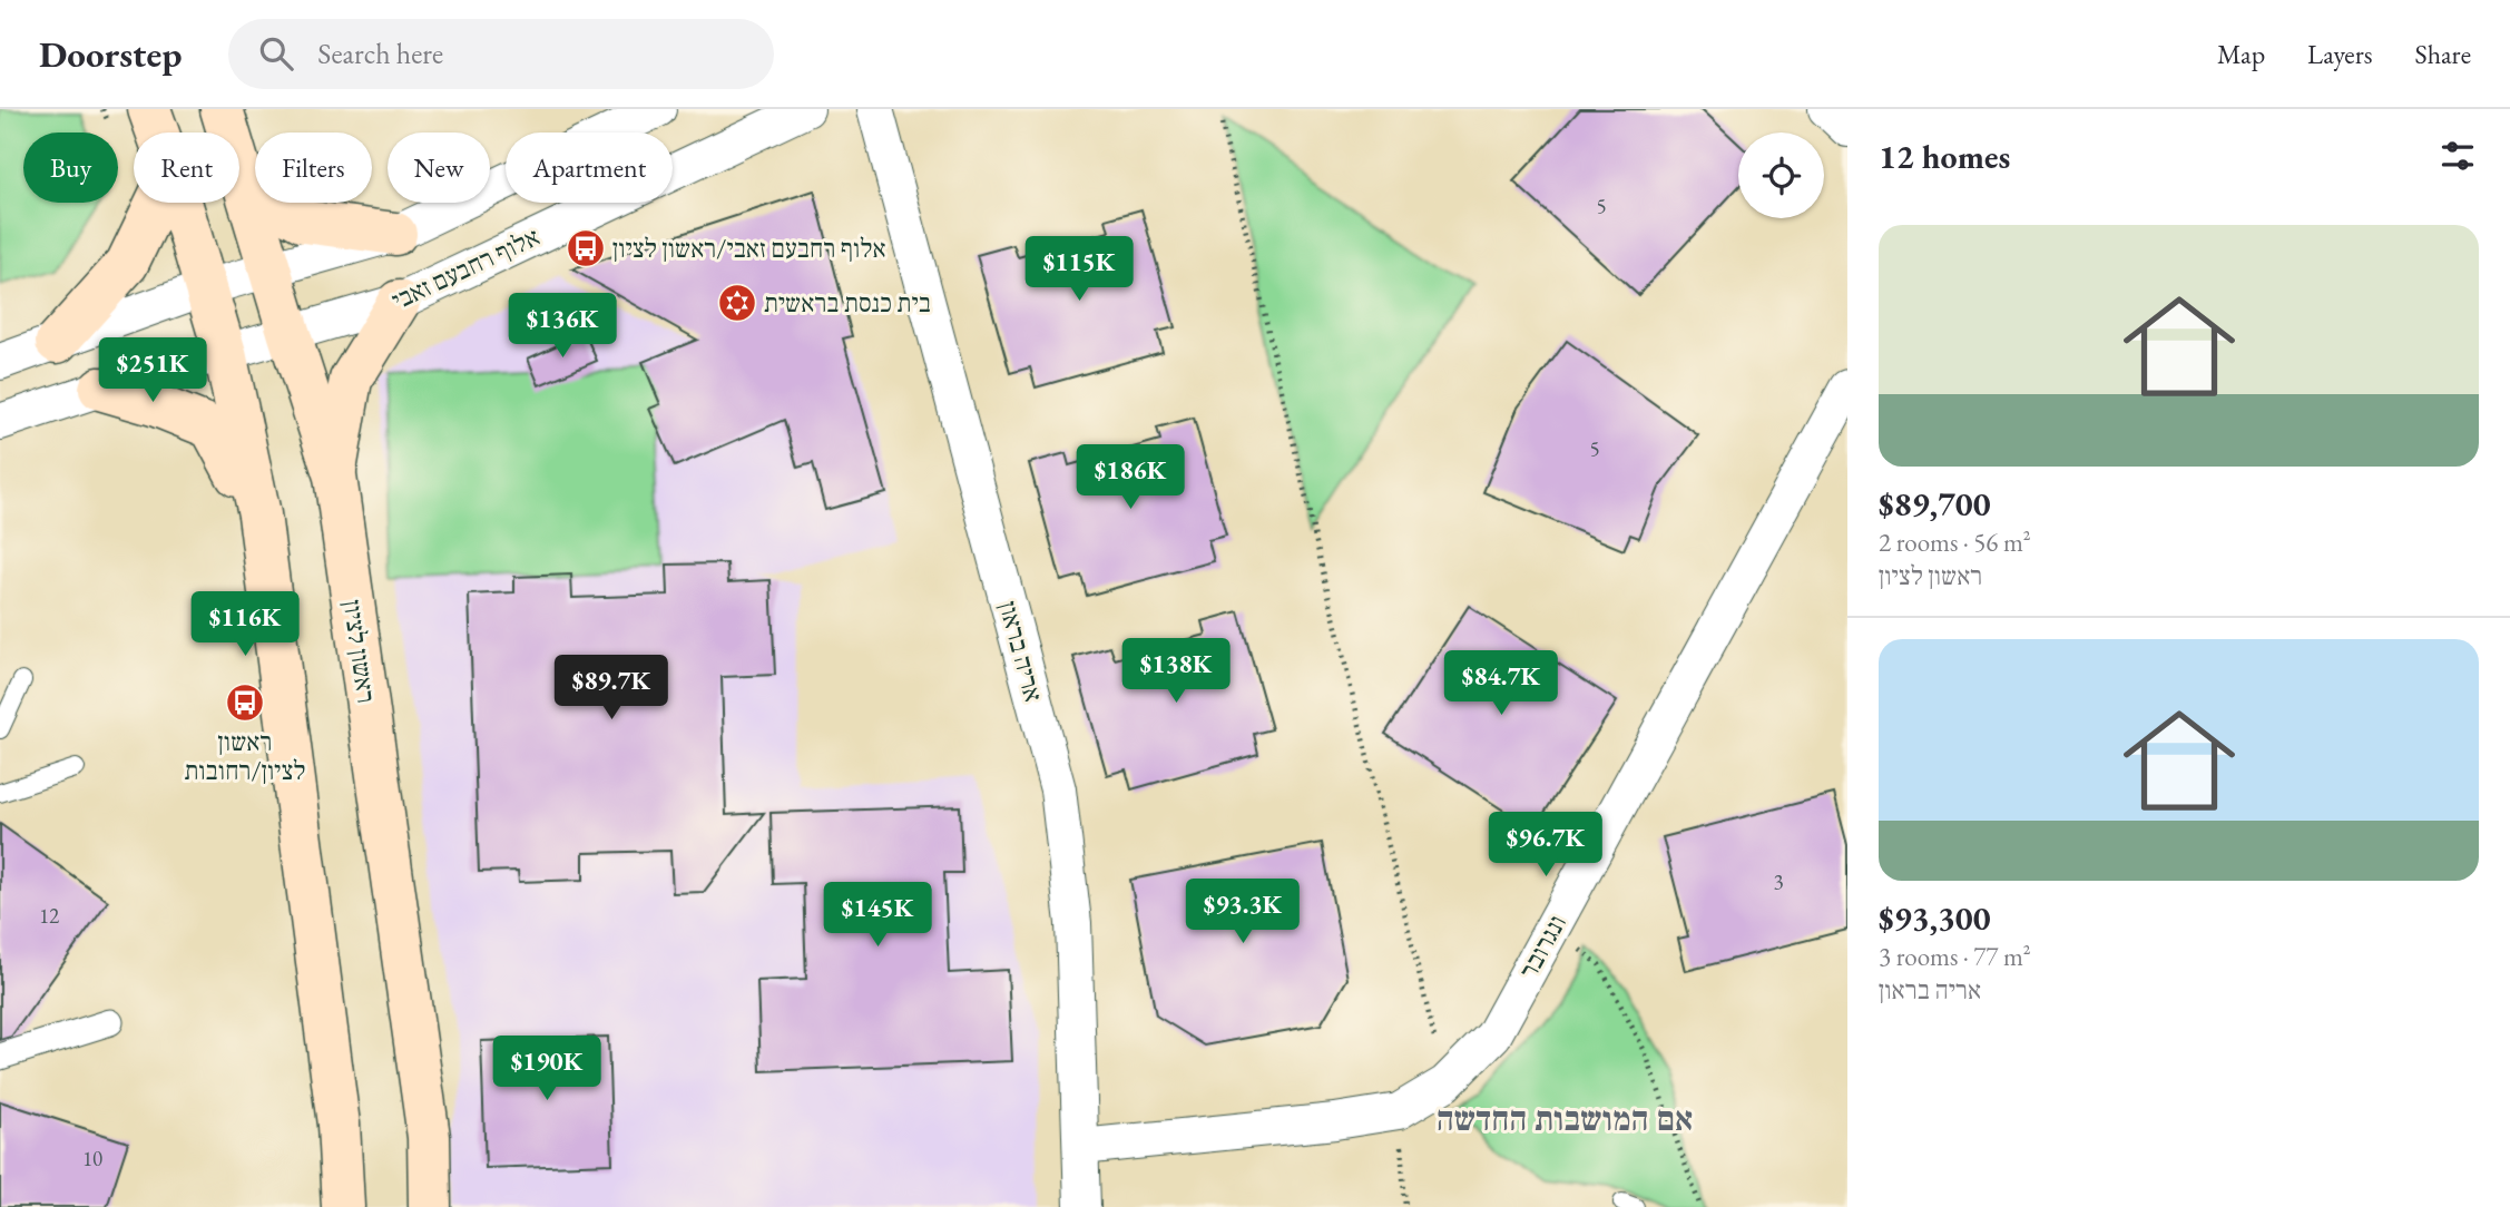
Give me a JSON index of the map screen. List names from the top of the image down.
{
  "streets": {
    "main road": ["ראשון לציון"],
    "street": ["אלוף רחבעם זאבי", "אריה בראון", "ונגרובר"]
  },
  "crossings": [
    ["אלוף רחבעם זאבי", "ראשון לציון"],
    ["אריה בראון", "ונגרובר"]
  ],
  "districts": ["אם המושבות החדשה"],
  "places": {
    "bus stop": ["אלוף רחבעם זאבי/ראשון לציון", "ראשון לציון/רחובות"],
    "synagogue": ["בית כנסת בראשית"]
  },
  "house_numbers": [
    "5",
    "5",
    "3",
    "12",
    "10"
  ],
  "page": {
    "header": "Doorstep",
    "search": "Search here",
    "nav": ["Map", "Layers", "Share"],
    "heading": "12 homes",
    "chip": [
      "Buy",
      "Rent",
      "Filters",
      "New",
      "Apartment"
    ],
    "list": [
      {
        "name": "$89,700",
        "note": "2 rooms · 56 m² · ראשון לציון"
      },
      {
        "name": "$93,300",
        "note": "3 rooms · 77 m² · אריה בראון"
      }
    ],
    "price": [
      "$115K",
      "$136K",
      "$251K",
      "$186K",
      "$116K",
      "$138K",
      "$84.7K",
      "$89.7K",
      "$96.7K",
      "$93.3K",
      "$145K",
      "$190K"
    ]
  }
}
